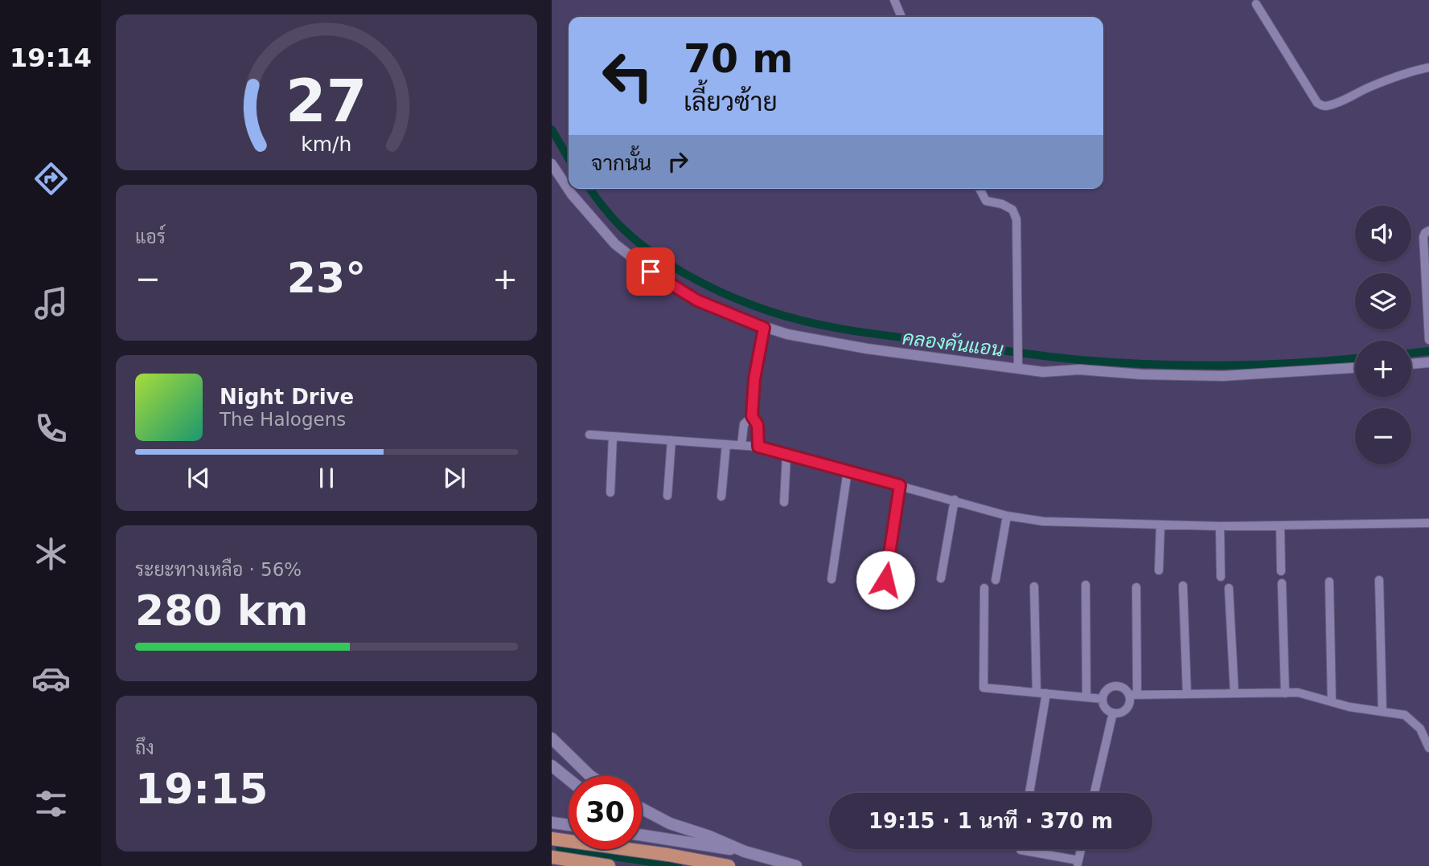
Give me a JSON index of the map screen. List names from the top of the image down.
{
  "water": ["คลองคันแอน"],
  "page": {
    "tabs": "19:14",
    "turn": ["70 m", "เลี้ยวซ้าย"],
    "then": "จากนั้น",
    "tile": [
      "แอร์",
      ["ระยะทางเหลือ · 56%", "280 km"],
      ["ถึง", "19:15"]
    ],
    "map_buttons": ["+", "−"],
    "heat": ["−", "23°", "+"],
    "song": ["Night Drive", "The Halogens"],
    "limit": "30",
    "trip": "19:15 · 1 นาที · 370 m",
    "gauge": ["27", "km/h"]
  }
}
